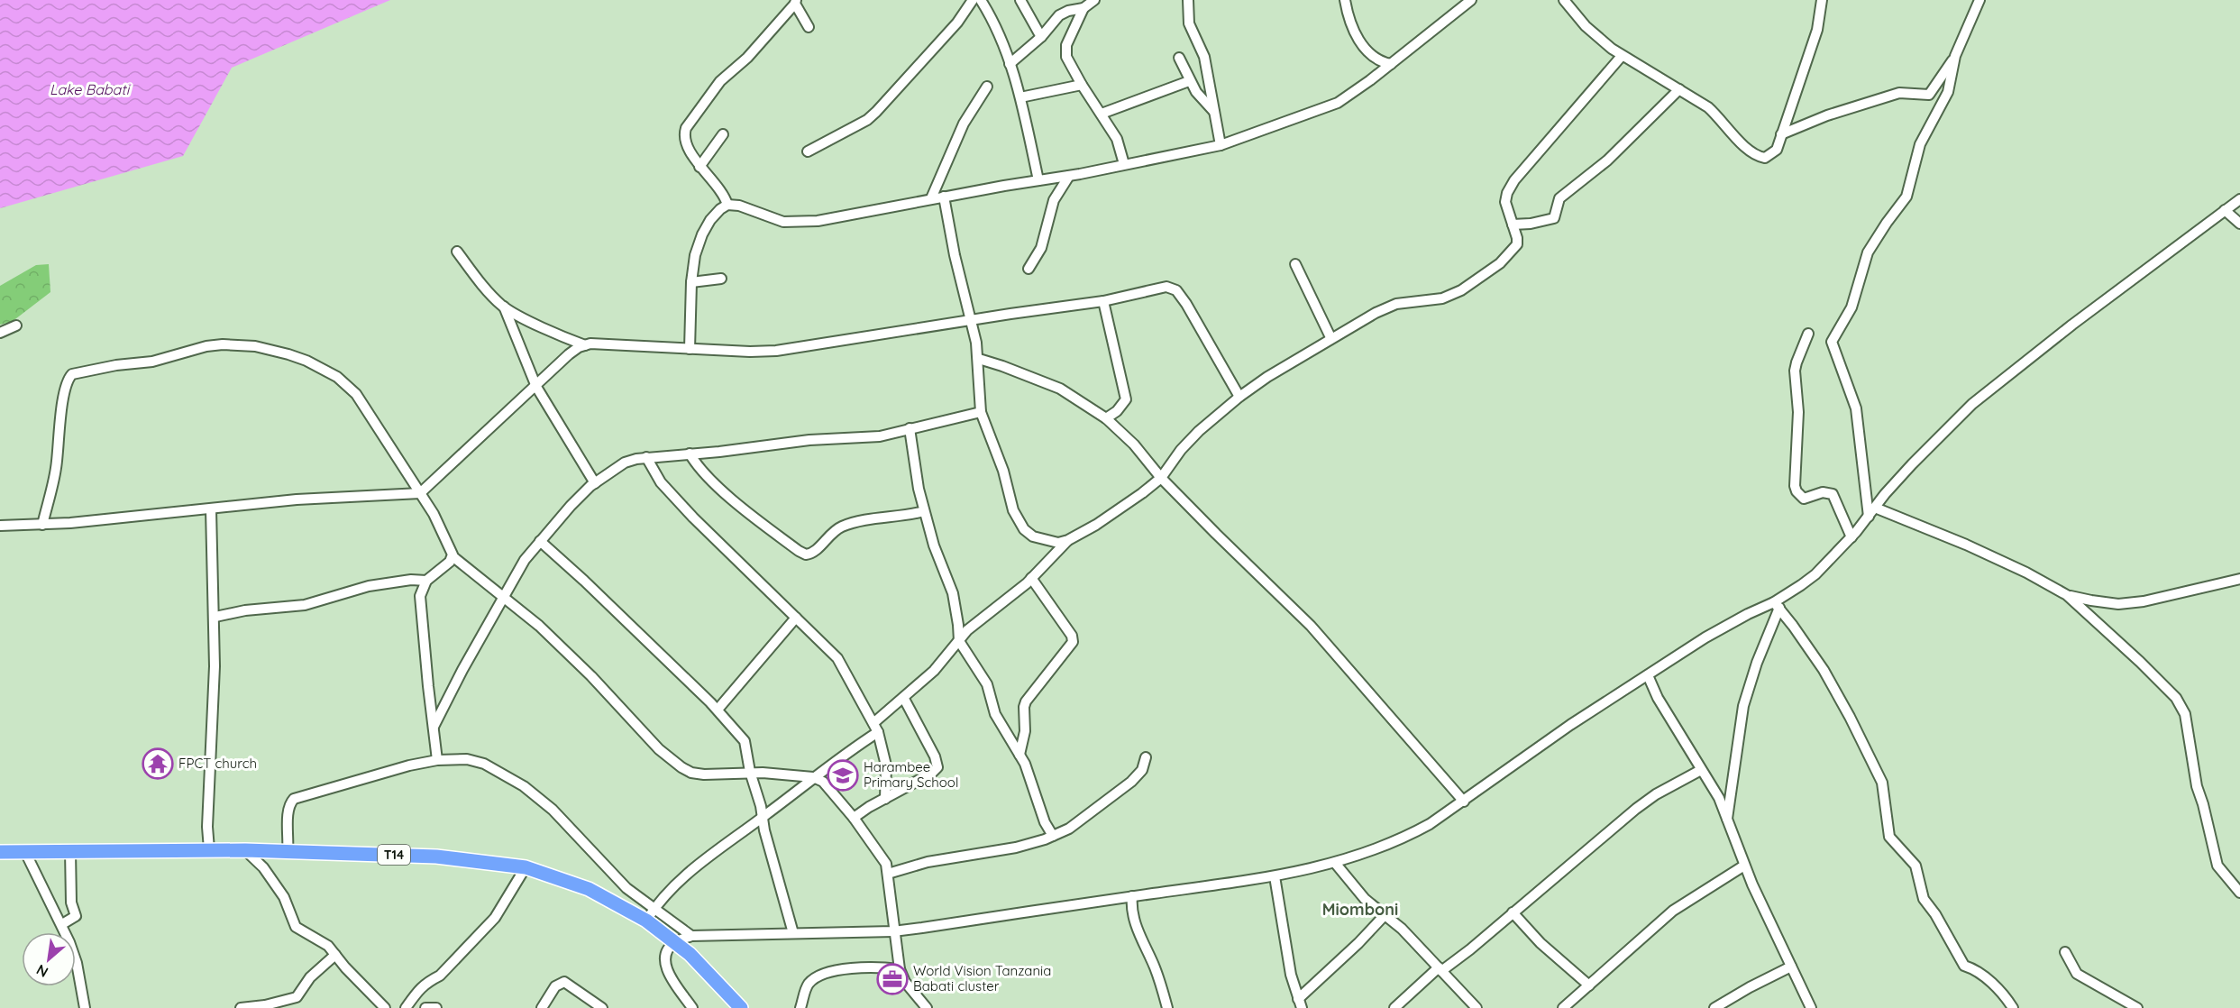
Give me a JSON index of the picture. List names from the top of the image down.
{
  "streets": {
    "highway": ["T14"]
  },
  "districts": ["Miomboni"],
  "water": ["Lake Babati"],
  "places": {
    "temple": ["FPCT church"],
    "school or university": ["Harambee Primary School"],
    "office": ["World Vision Tanzania Babati cluster"]
  },
  "north": "bottom left"
}
